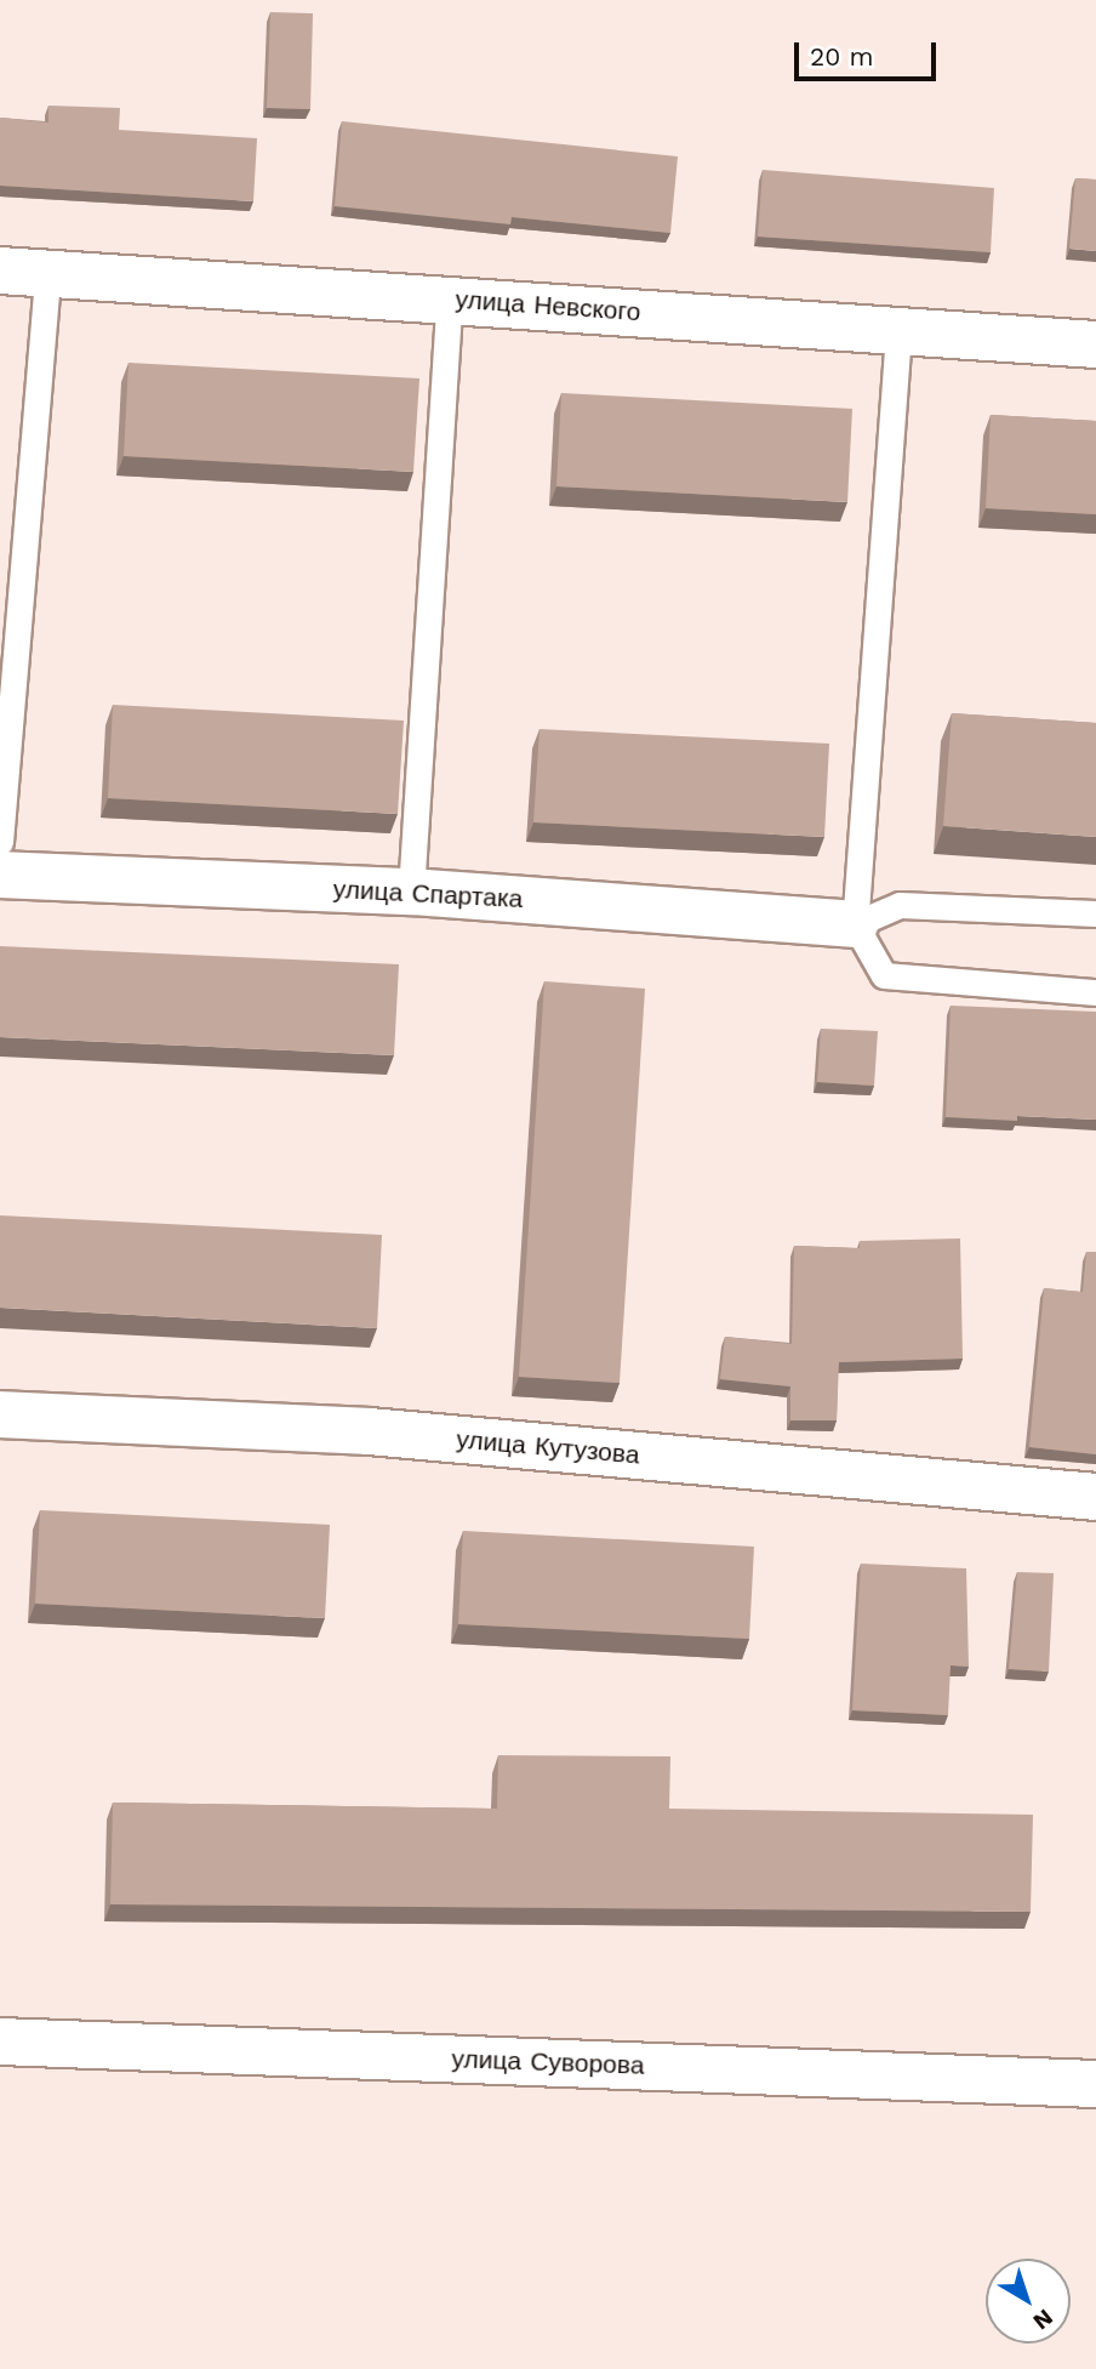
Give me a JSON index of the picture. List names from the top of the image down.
{
  "streets": {
    "street": [
      "улица Невского",
      "улица Спартака",
      "улица Кутузова",
      "улица Суворова"
    ]
  },
  "scale_bar": "20 m",
  "north": "bottom right"
}
